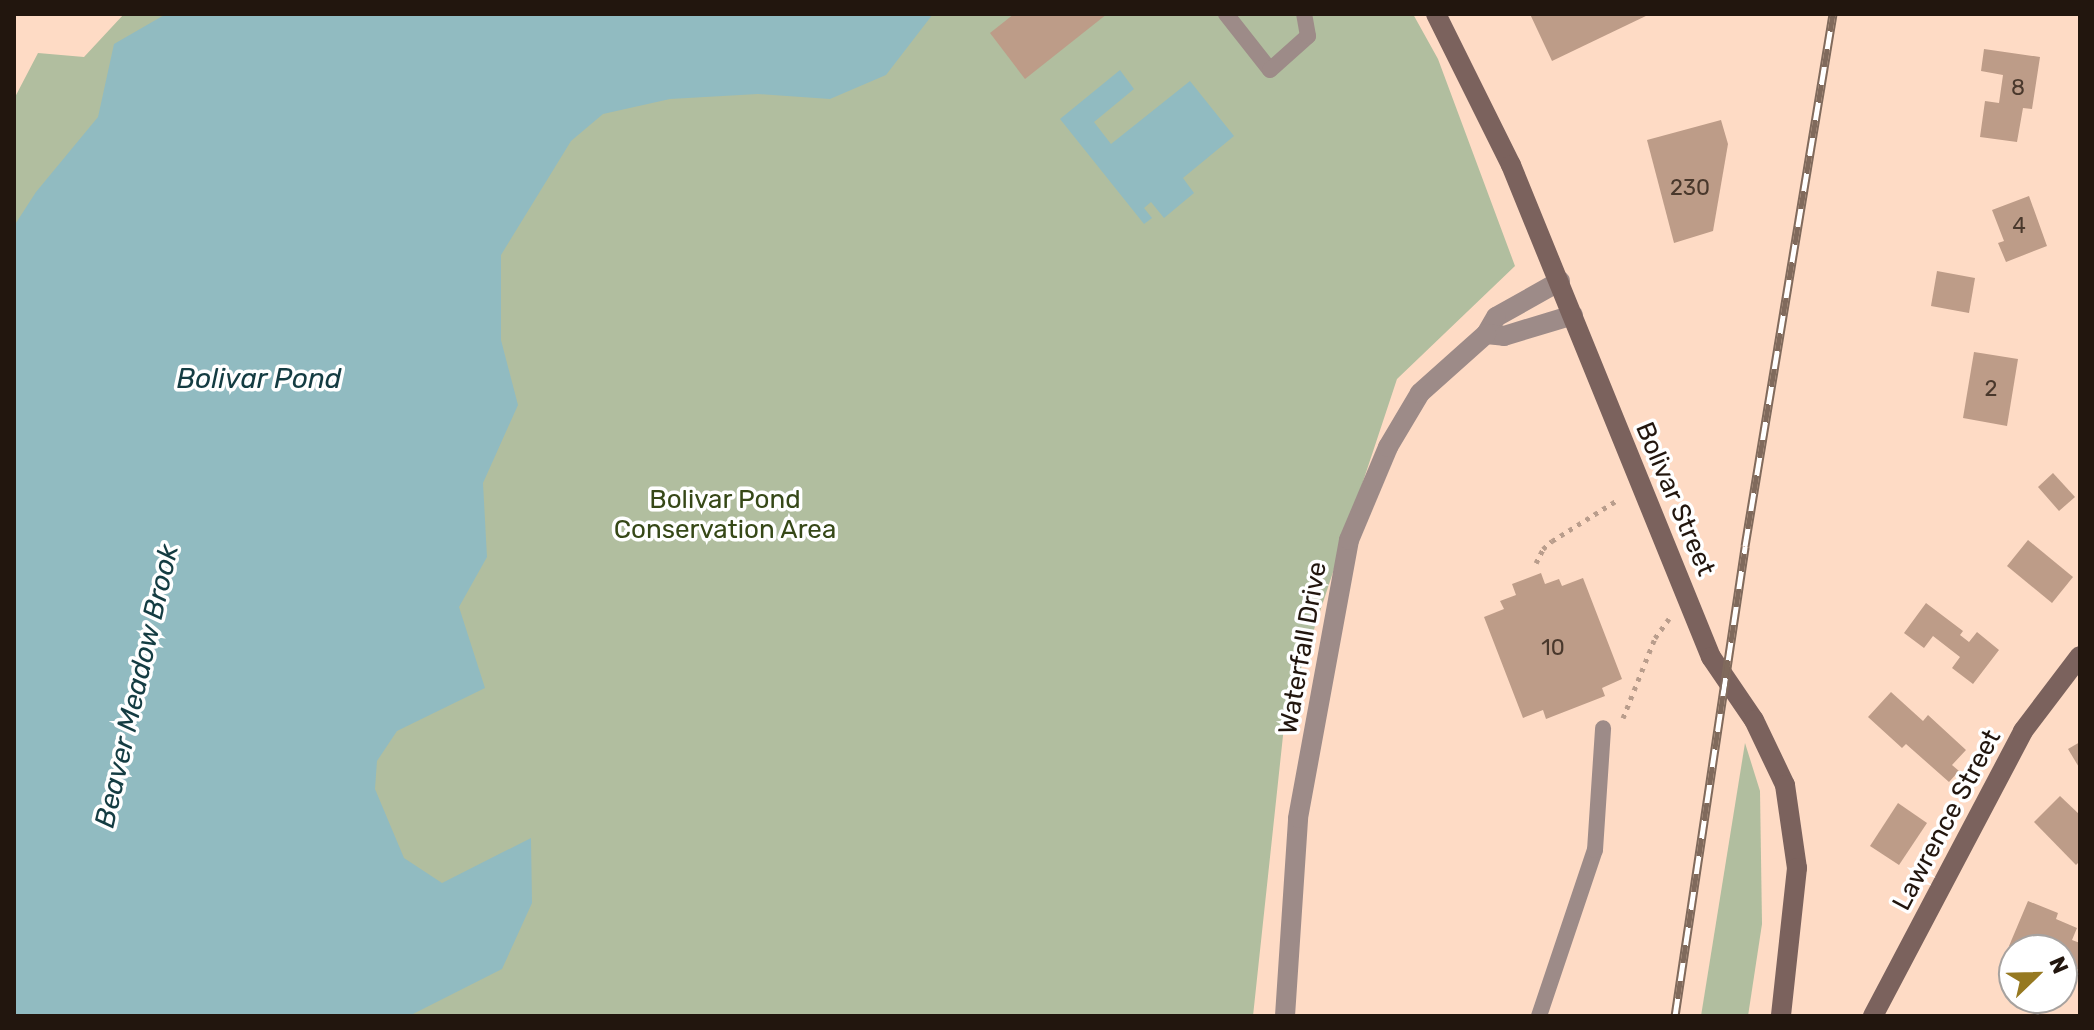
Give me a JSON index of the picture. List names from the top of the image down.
{
  "streets": {
    "street": ["Bolivar Street", "Waterfall Drive", "Lawrence Street"]
  },
  "crossings": [
    ["Bolivar Street", "Waterfall Drive"]
  ],
  "water": ["Bolivar Pond", "Beaver Meadow Brook"],
  "parks": ["Bolivar Pond Conservation Area"],
  "house_numbers": [
    "8",
    "230",
    "4",
    "2",
    "10"
  ],
  "north": "top right"
}
